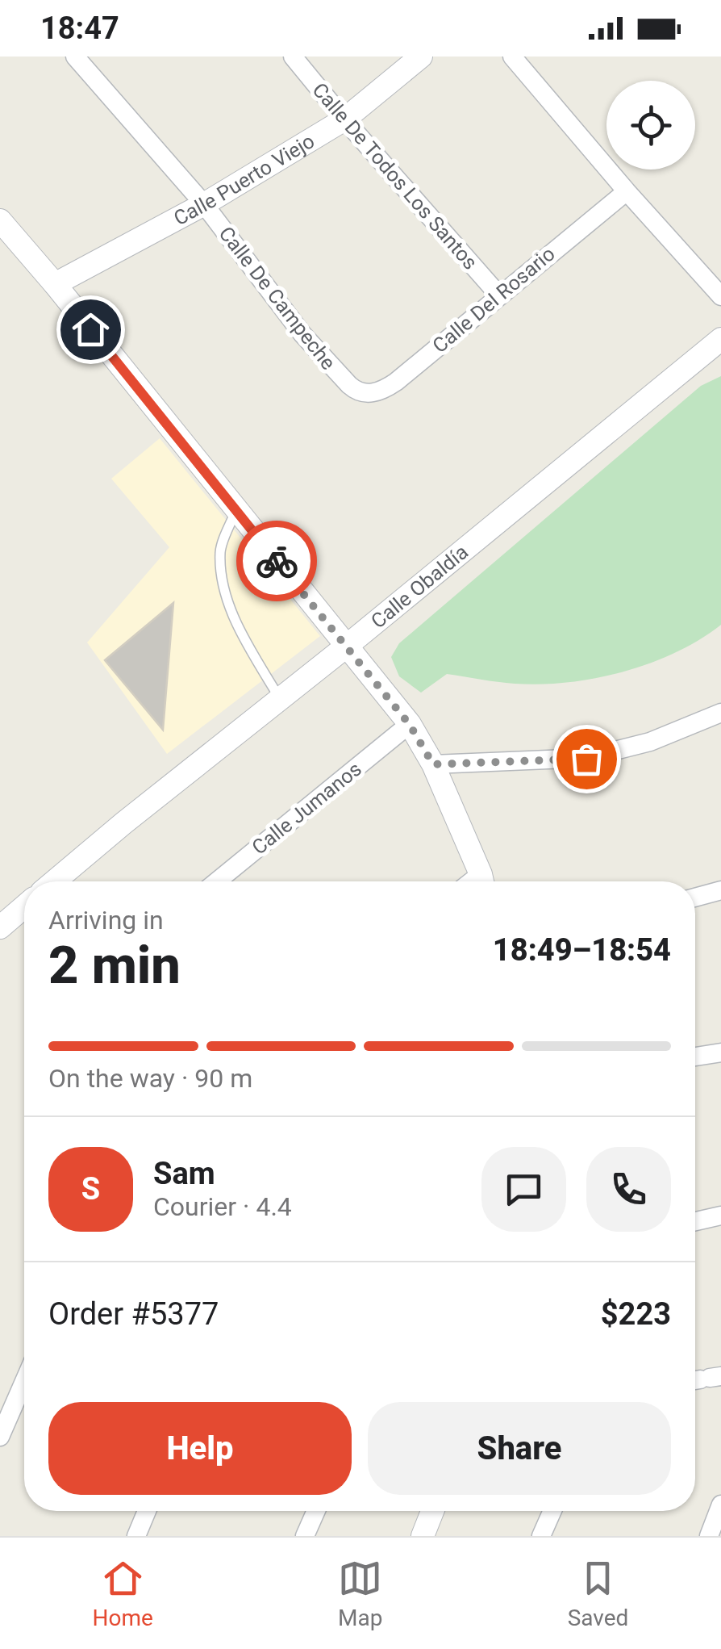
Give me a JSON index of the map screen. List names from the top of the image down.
{
  "streets": {
    "street": [
      "Calle De Todos Los Santos",
      "Calle Puerto Viejo",
      "Calle De Campeche",
      "Calle Del Rosario",
      "Calle Obaldía",
      "Calle Jumanos"
    ]
  },
  "crossings": [
    ["Calle De Todos Los Santos", "Calle Puerto Viejo"],
    ["Calle De Todos Los Santos", "Calle Del Rosario"],
    ["Calle Puerto Viejo", "Calle De Campeche"],
    ["Calle De Campeche", "Calle Del Rosario"]
  ],
  "page": {
    "status": "18:47",
    "heading": ["2 min", "Arriving in", "18:49–18:54"],
    "panel": [
      "Sam",
      "Courier · 4.4",
      "Order #5377",
      "$223"
    ],
    "bar": "On the way · 90 m",
    "round": "S",
    "buttons": ["Help", "Share"],
    "tabs": ["Home", "Map", "Saved"]
  }
}
